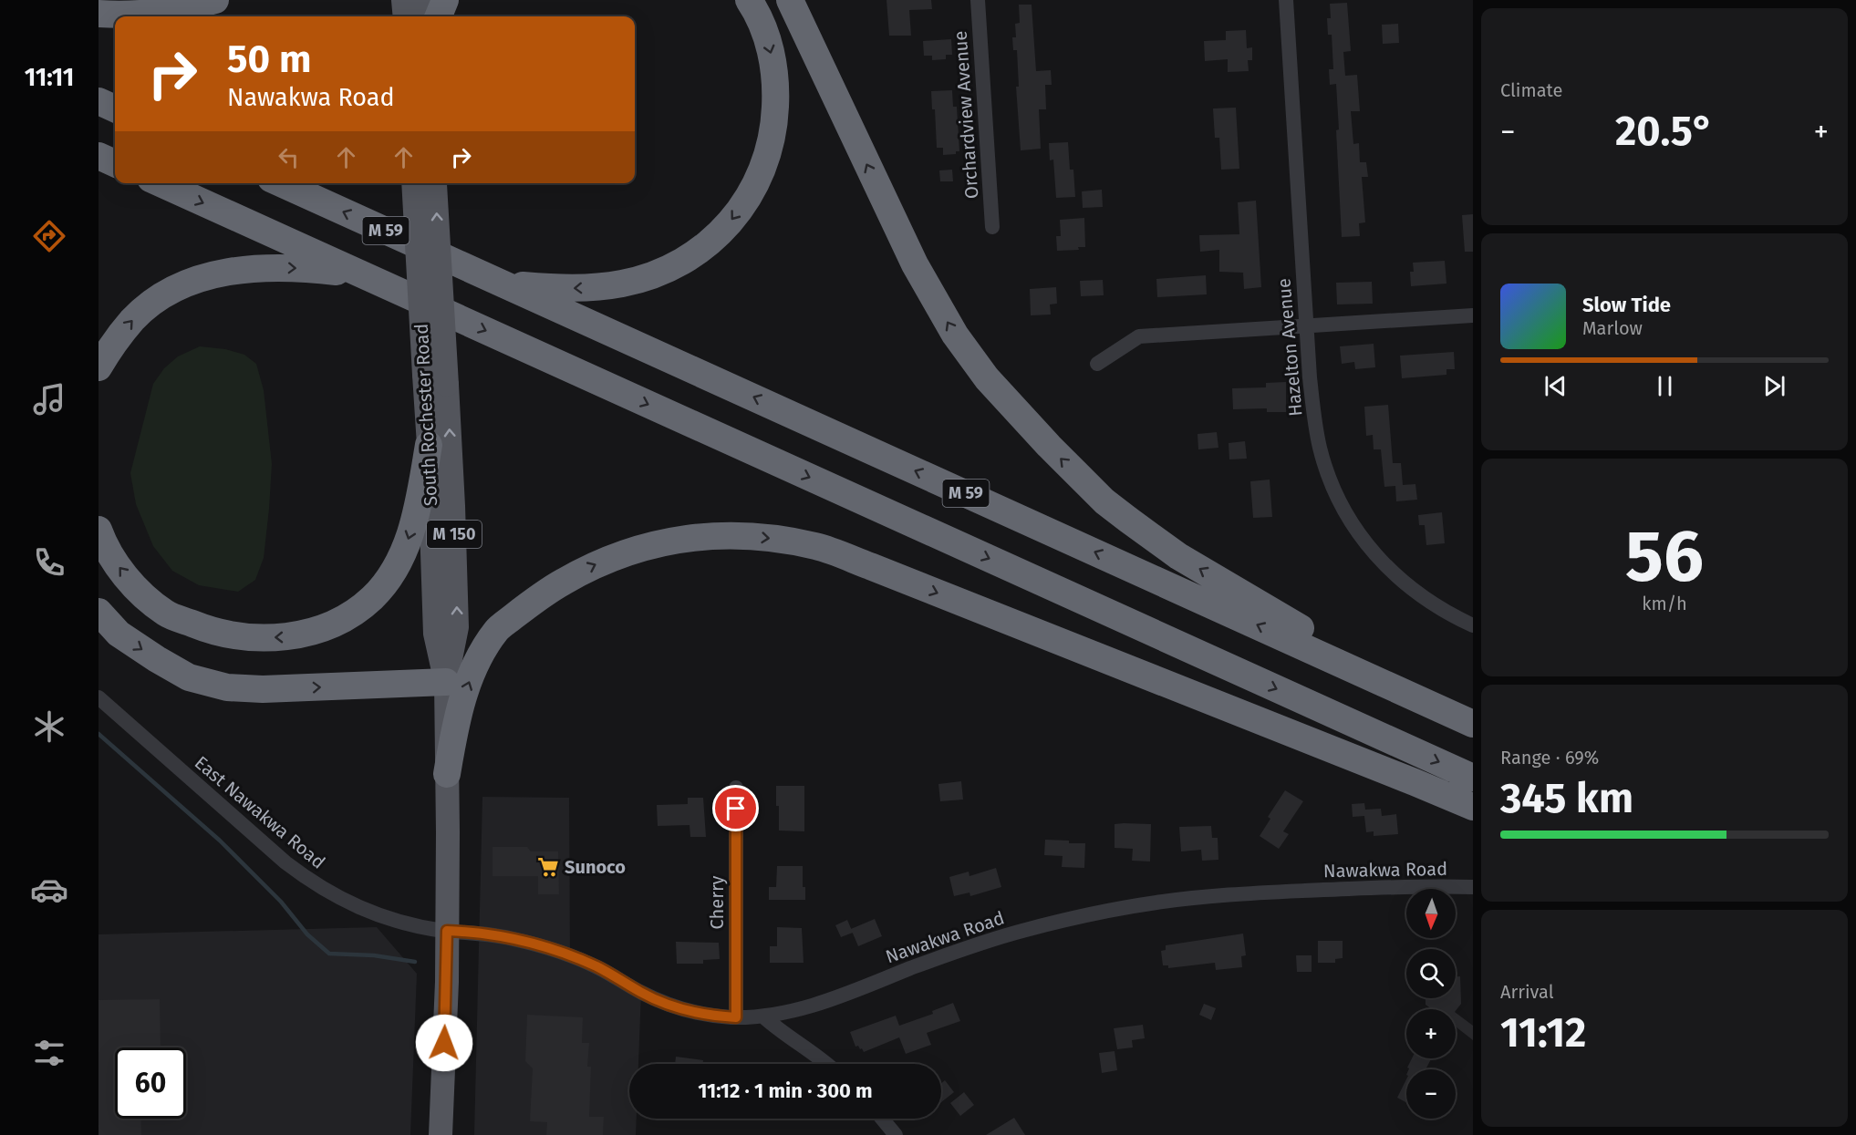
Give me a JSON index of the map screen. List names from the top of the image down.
{
  "streets": {
    "highway": ["M 59"],
    "main road": ["South Rochester Road", "M 150"],
    "street": [
      "Orchardview Avenue",
      "Hazelton Avenue",
      "East Nawakwa Road",
      "Nawakwa Road",
      "Cherry"
    ]
  },
  "crossings": [
    ["South Rochester Road", "East Nawakwa Road"],
    ["South Rochester Road", "Nawakwa Road"],
    ["East Nawakwa Road", "Nawakwa Road"],
    ["Nawakwa Road", "Cherry"]
  ],
  "places": {
    "supermarket": ["Sunoco"]
  },
  "north": "bottom",
  "page": {
    "tabs": "11:11",
    "tile": [
      "Climate",
      ["56", "km/h"],
      ["Range · 69%", "345 km"],
      ["Arrival", "11:12"]
    ],
    "turn": ["50 m", "Nawakwa Road"],
    "heat": ["−", "20.5°", "+"],
    "song": ["Slow Tide", "Marlow"],
    "map_buttons": ["+", "−"],
    "limit": "60",
    "trip": "11:12 · 1 min · 300 m"
  }
}
